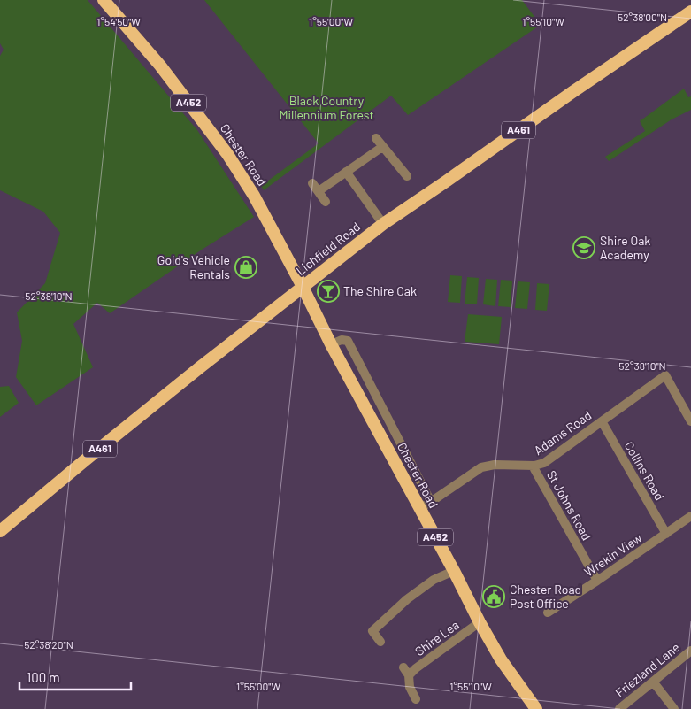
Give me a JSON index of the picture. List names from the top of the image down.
{
  "streets": {
    "highway": [
      "A452",
      "A461",
      "Chester Road",
      "Lichfield Road"
    ],
    "street": [
      "Adams Road",
      "Collins Road",
      "St Johns Road",
      "Wrekin View",
      "Shire Lea",
      "Friezland Lane"
    ]
  },
  "crossings": [
    ["Chester Road", "Lichfield Road"],
    ["Chester Road", "Adams Road"],
    ["Chester Road", "Shire Lea"],
    ["Adams Road", "Collins Road"],
    ["Adams Road", "St Johns Road"],
    ["Collins Road", "Wrekin View"],
    ["St Johns Road", "Wrekin View"]
  ],
  "parks": ["Black Country Millennium Forest"],
  "places": {
    "school or university": ["Shire Oak Academy"],
    "shop": ["Gold's Vehicle Rentals"],
    "bar": ["The Shire Oak"],
    "public building": ["Chester Road Post Office"]
  },
  "scale_bar": "100 m",
  "coordinates": [
    "52°38'00\"N",
    "1°54'50\"W",
    "1°55'00\"W",
    "1°55'10\"W",
    "52°38'10\"N",
    "52°38'20\"N"
  ]
}
